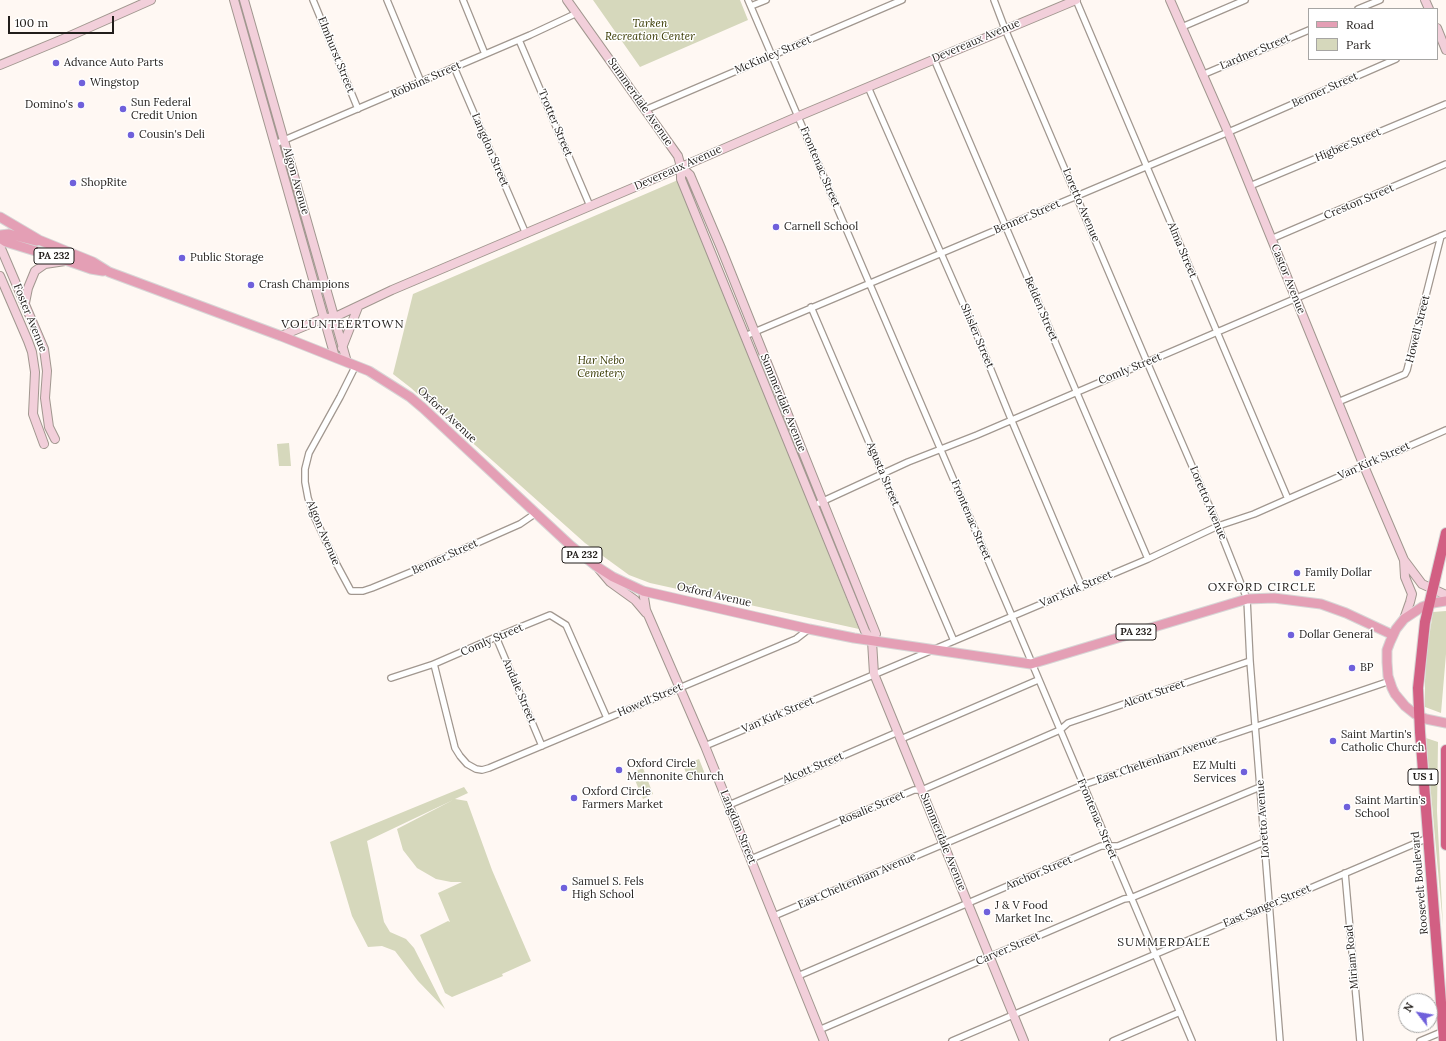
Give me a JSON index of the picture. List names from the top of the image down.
{
  "streets": {
    "highway": ["US 1", "Roosevelt Boulevard"],
    "main road": ["PA 232", "Oxford Avenue"],
    "street": [
      "Devereaux Avenue",
      "Lardner Street",
      "Elmhurst Street",
      "McKinley Street",
      "Robbins Street",
      "Benner Street",
      "Summerdale Avenue",
      "Trotter Street",
      "Higbee Street",
      "Langdon Street",
      "Frontenac Street",
      "Algon Avenue",
      "Creston Street",
      "Loretto Avenue",
      "Alma Street",
      "Castor Avenue",
      "Belden Street",
      "Foster Avenue",
      "Howell Street",
      "Shisler Street",
      "Comly Street",
      "Van Kirk Street",
      "Agusta Street",
      "Andale Street",
      "Alcott Street",
      "East Cheltenham Avenue",
      "Rosalie Street",
      "Anchor Street",
      "East Sanger Street",
      "Carver Street",
      "Miriam Road"
    ]
  },
  "crossings": [
    ["Devereaux Avenue", "Summerdale Avenue"],
    ["Devereaux Avenue", "Trotter Street"],
    ["Devereaux Avenue", "Langdon Street"],
    ["Devereaux Avenue", "Frontenac Street"],
    ["Devereaux Avenue", "Algon Avenue"],
    ["Devereaux Avenue", "Loretto Avenue"],
    ["Devereaux Avenue", "Alma Street"],
    ["Devereaux Avenue", "Belden Street"],
    ["Devereaux Avenue", "Shisler Street"],
    ["Devereaux Avenue", "Oxford Avenue"],
    ["Lardner Street", "Castor Avenue"],
    ["Elmhurst Street", "Robbins Street"],
    ["McKinley Street", "Summerdale Avenue"],
    ["McKinley Street", "Frontenac Street"],
    ["Robbins Street", "Summerdale Avenue"],
    ["Robbins Street", "Trotter Street"],
    ["Robbins Street", "Langdon Street"],
    ["Robbins Street", "Algon Avenue"],
    ["Benner Street", "Summerdale Avenue"],
    ["Benner Street", "Frontenac Street"],
    ["Benner Street", "Algon Avenue"],
    ["Benner Street", "Loretto Avenue"],
    ["Benner Street", "Alma Street"],
    ["Benner Street", "Castor Avenue"],
    ["Benner Street", "Belden Street"],
    ["Benner Street", "Shisler Street"],
    ["Benner Street", "Oxford Avenue"],
    ["Benner Street", "Agusta Street"],
    ["Summerdale Avenue", "Comly Street"],
    ["Summerdale Avenue", "Oxford Avenue"],
    ["Summerdale Avenue", "Van Kirk Street"],
    ["Summerdale Avenue", "Alcott Street"],
    ["Summerdale Avenue", "East Cheltenham Avenue"],
    ["Summerdale Avenue", "Rosalie Street"],
    ["Summerdale Avenue", "Anchor Street"],
    ["Summerdale Avenue", "East Sanger Street"],
    ["Summerdale Avenue", "Carver Street"],
    ["Higbee Street", "Castor Avenue"],
    ["Langdon Street", "Howell Street"],
    ["Langdon Street", "Oxford Avenue"],
    ["Langdon Street", "Van Kirk Street"],
    ["Langdon Street", "Alcott Street"],
    ["Langdon Street", "East Cheltenham Avenue"],
    ["Langdon Street", "Rosalie Street"],
    ["Langdon Street", "Anchor Street"],
    ["Langdon Street", "Carver Street"],
    ["Frontenac Street", "Comly Street"],
    ["Frontenac Street", "Oxford Avenue"],
    ["Frontenac Street", "Van Kirk Street"],
    ["Frontenac Street", "Alcott Street"],
    ["Frontenac Street", "East Cheltenham Avenue"],
    ["Frontenac Street", "Rosalie Street"],
    ["Frontenac Street", "Anchor Street"],
    ["Frontenac Street", "East Sanger Street"],
    ["Frontenac Street", "Carver Street"],
    ["Algon Avenue", "Oxford Avenue"],
    ["Creston Street", "Castor Avenue"],
    ["Loretto Avenue", "Comly Street"],
    ["Loretto Avenue", "Oxford Avenue"],
    ["Loretto Avenue", "Van Kirk Street"],
    ["Loretto Avenue", "Alcott Street"],
    ["Loretto Avenue", "East Cheltenham Avenue"],
    ["Loretto Avenue", "Anchor Street"],
    ["Loretto Avenue", "East Sanger Street"],
    ["Loretto Avenue", "Carver Street"],
    ["Alma Street", "Comly Street"],
    ["Alma Street", "Van Kirk Street"],
    ["Castor Avenue", "Howell Street"],
    ["Castor Avenue", "Comly Street"],
    ["Castor Avenue", "Van Kirk Street"],
    ["Castor Avenue", "Roosevelt Boulevard"],
    ["Belden Street", "Comly Street"],
    ["Belden Street", "Van Kirk Street"],
    ["Howell Street", "Comly Street"],
    ["Howell Street", "Oxford Avenue"],
    ["Howell Street", "Andale Street"],
    ["Shisler Street", "Comly Street"],
    ["Shisler Street", "Van Kirk Street"],
    ["Comly Street", "Agusta Street"],
    ["Comly Street", "Andale Street"],
    ["Oxford Avenue", "Van Kirk Street"],
    ["Van Kirk Street", "Agusta Street"],
    ["Alcott Street", "Rosalie Street"],
    ["Roosevelt Boulevard", "East Sanger Street"],
    ["East Sanger Street", "Miriam Road"]
  ],
  "districts": ["VOLUNTEERTOWN", "OXFORD CIRCLE", "SUMMERDALE"],
  "parks": ["Tarken Recreation Center", "Har Nebo Cemetery"],
  "places": [
    "Advance Auto Parts",
    "Wingstop",
    "Domino's",
    "Sun Federal Credit Union",
    "Cousin's Deli",
    "ShopRite",
    "Carnell School",
    "Public Storage",
    "Crash Champions",
    "Family Dollar",
    "Dollar General",
    "BP",
    "Saint Martin's Catholic Church",
    "Oxford Circle Mennonite Church",
    "EZ Multi Services",
    "Oxford Circle Farmers Market",
    "Saint Martin's School",
    "Samuel S. Fels High School",
    "J & V Food Market Inc."
  ],
  "legend": ["Road", "Park"],
  "scale_bar": "100 m",
  "north": "top left"
}
